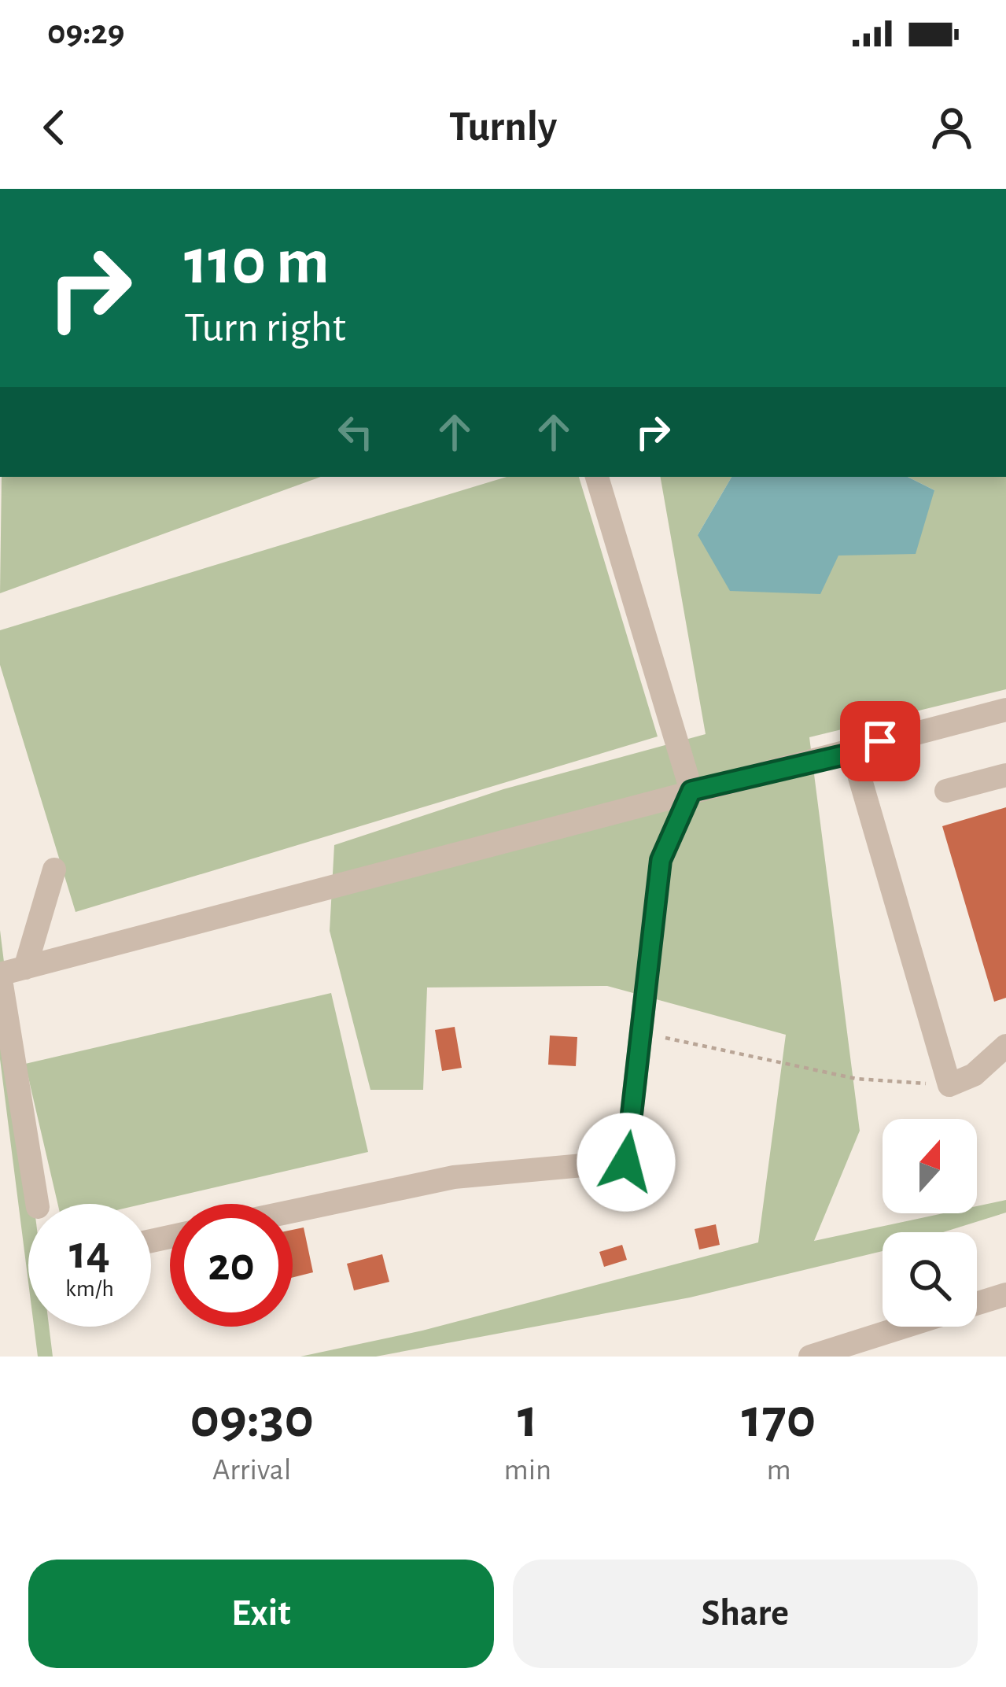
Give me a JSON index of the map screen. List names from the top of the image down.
{
  "north": "top",
  "page": {
    "status": "09:29",
    "header": "Turnly",
    "turn": ["110 m", "Turn right"],
    "speed": "14 km/h",
    "limit": "20",
    "eta": [
      "09:30",
      "Arrival",
      "1",
      "min",
      "170",
      "m"
    ],
    "buttons": ["Exit", "Share"]
  }
}
